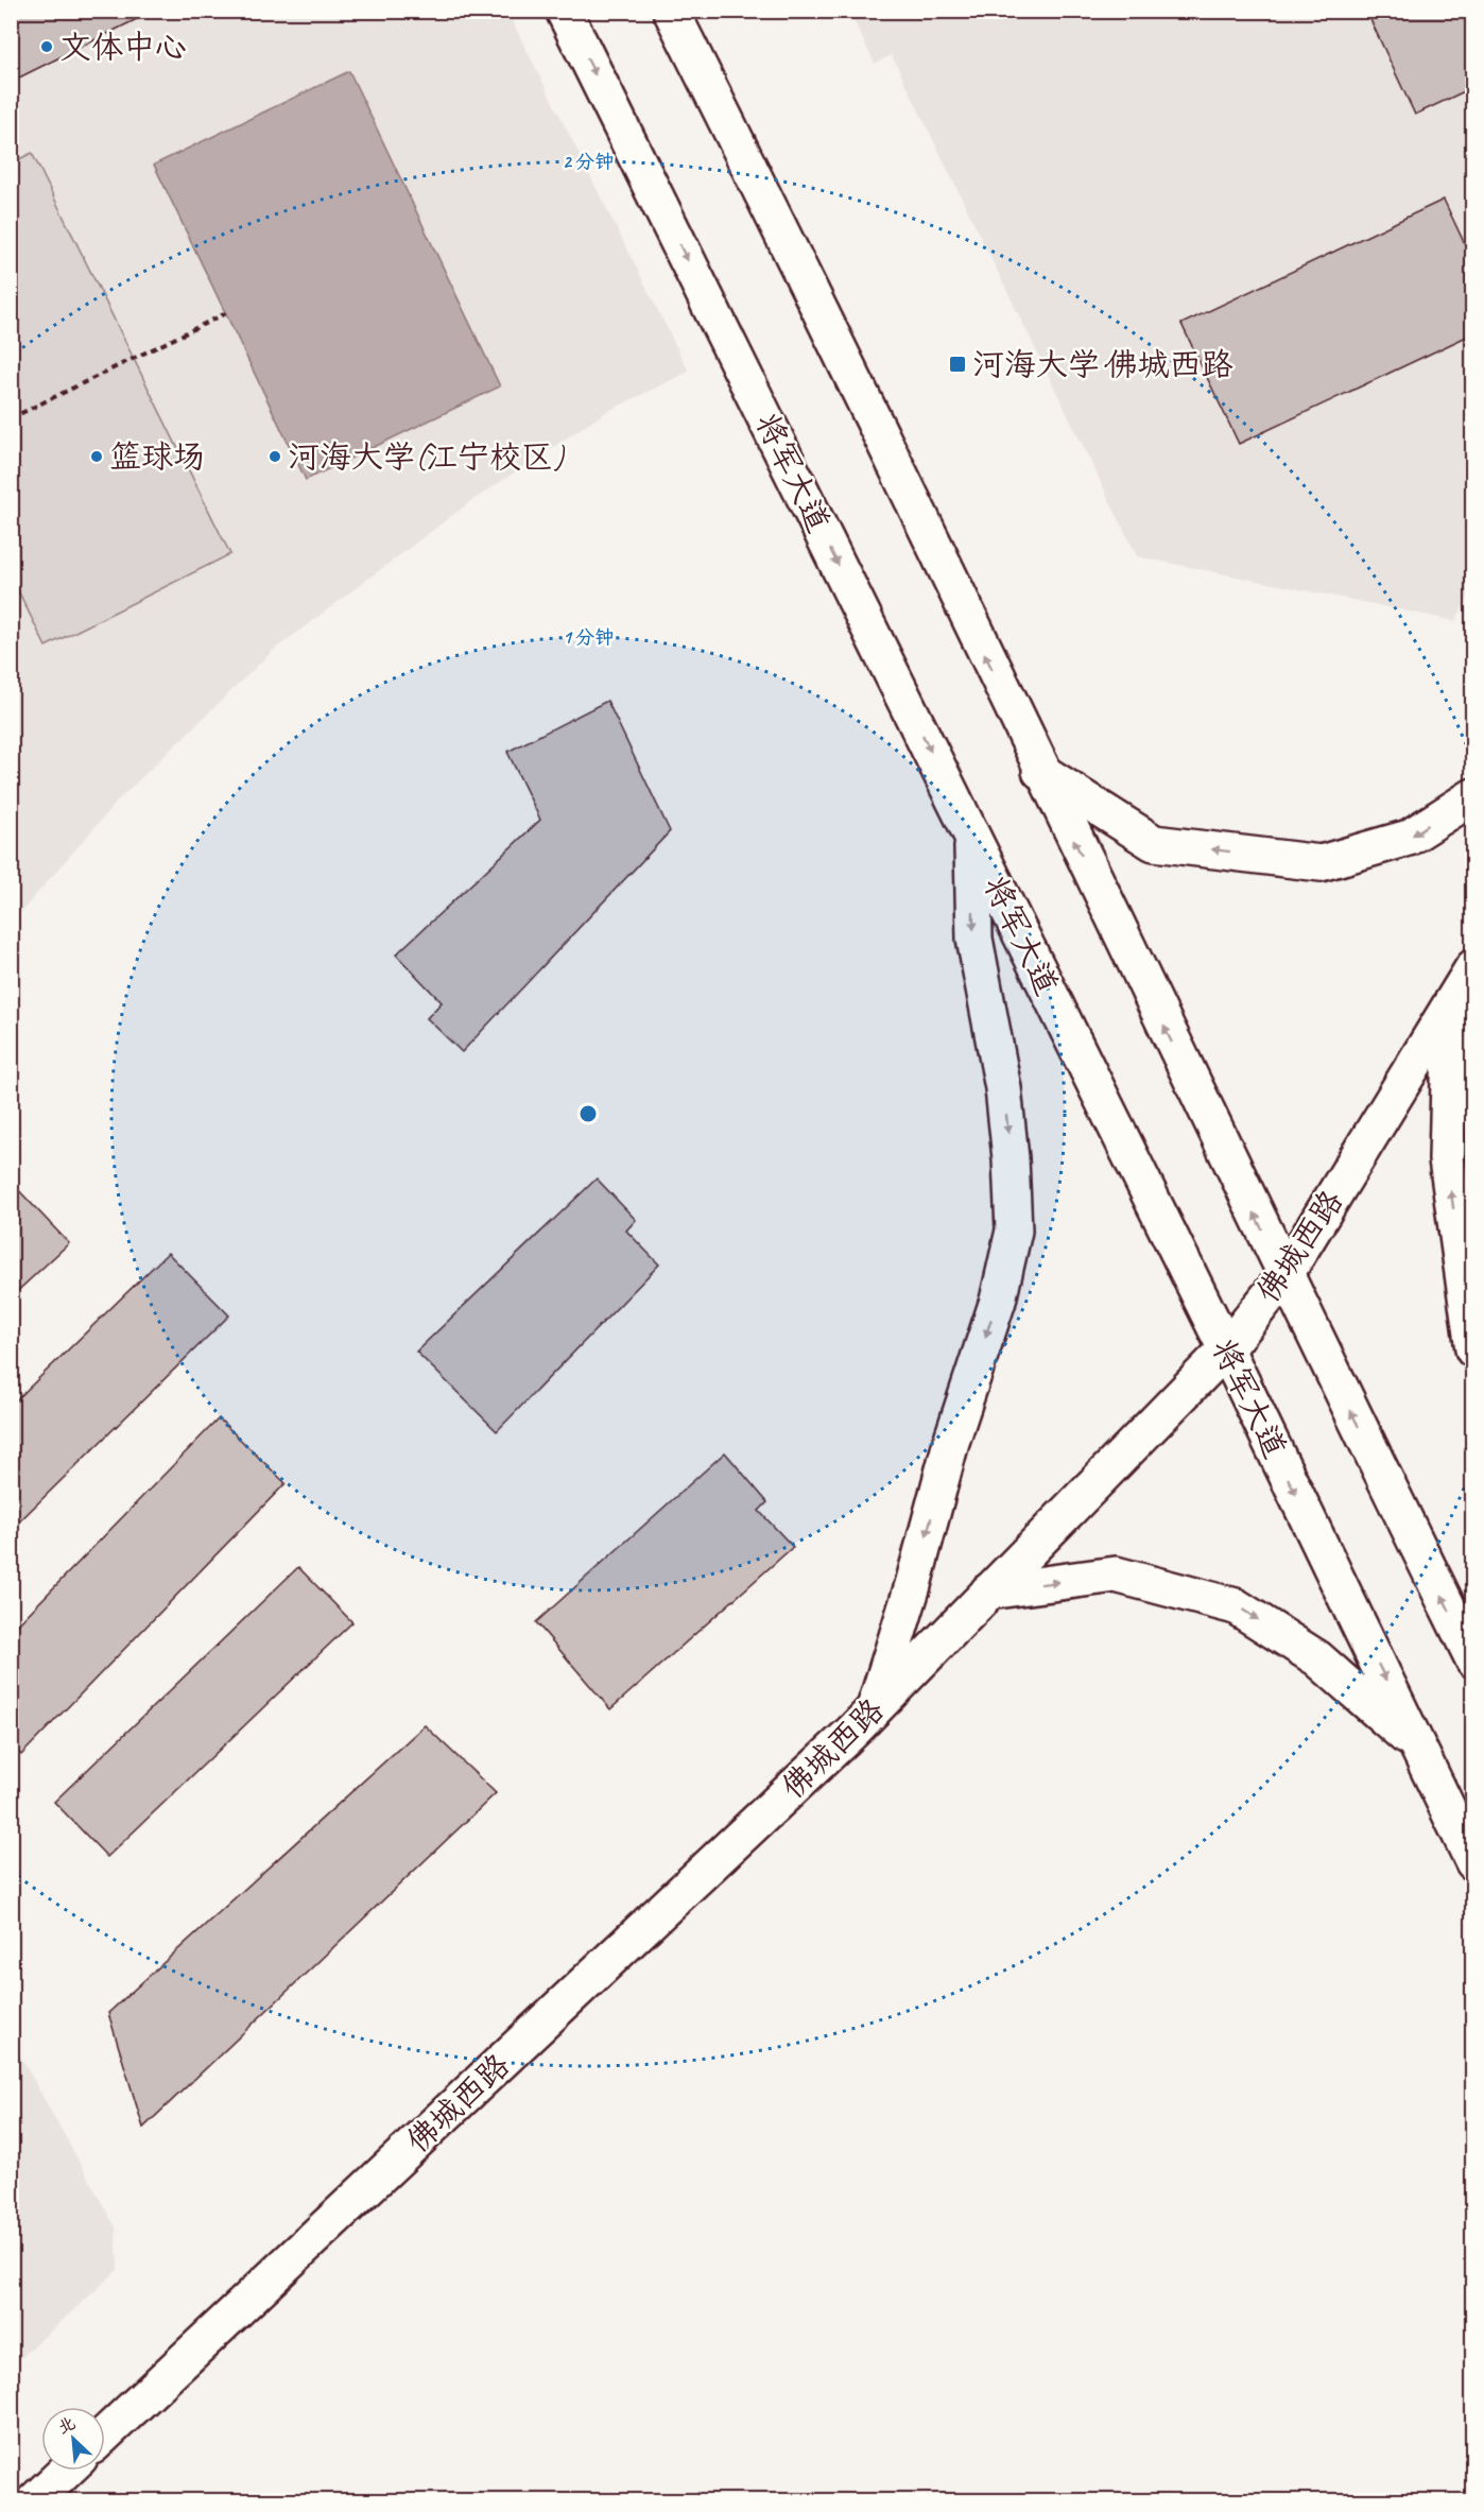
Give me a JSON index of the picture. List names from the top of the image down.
{
  "streets": {
    "main road": ["将军大道", "佛城西路"]
  },
  "crossings": [
    ["将军大道", "佛城西路"]
  ],
  "places": {
    "other": ["文体中心", "篮球场", "河海大学(江宁校区)"],
    "transit": ["河海大学·佛城西路"]
  },
  "north": "top left",
  "rings": ["2 分钟", "1 分钟"]
}
